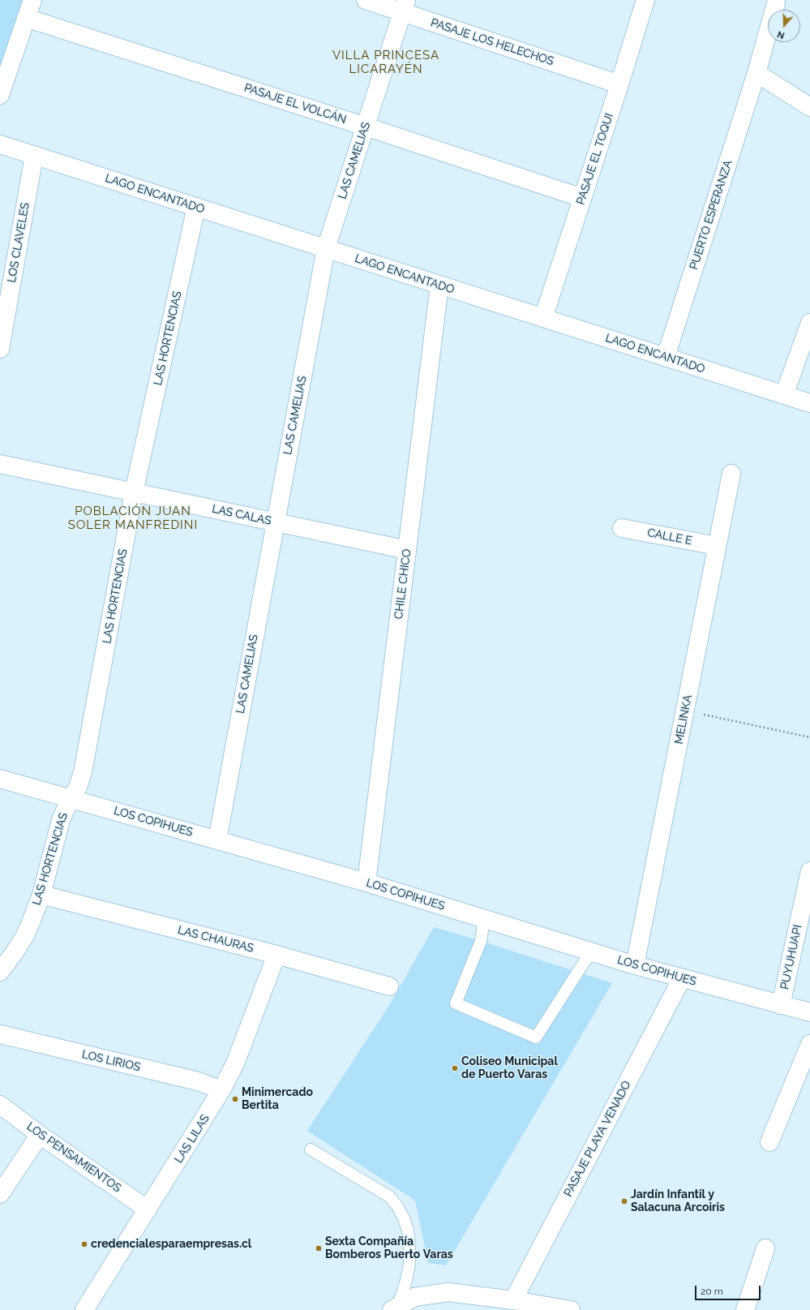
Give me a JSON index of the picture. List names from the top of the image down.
{
  "streets": {
    "street": [
      "PASAJE LOS HELECHOS",
      "PASAJE EL VOLCÁN",
      "PASAJE EL TOQUI",
      "LAS CAMELIAS",
      "LAGO ENCANTADO",
      "PUERTO ESPERANZA",
      "LOS CLAVELES",
      "LAS HORTENCIAS",
      "LAS CALAS",
      "CALLE E",
      "CHILE CHICO",
      "MELINKA",
      "LOS COPIHUES",
      "LAS CHAURAS",
      "PUYUHUAPI",
      "LOS LIRIOS",
      "LAS LILAS",
      "PASAJE PLAYA VENADO",
      "LOS PENSAMIENTOS"
    ]
  },
  "crossings": [
    ["PASAJE LOS HELECHOS", "PASAJE EL TOQUI"],
    ["PASAJE LOS HELECHOS", "LAS CAMELIAS"],
    ["PASAJE EL VOLCÁN", "PASAJE EL TOQUI"],
    ["PASAJE EL VOLCÁN", "LAS CAMELIAS"],
    ["PASAJE EL TOQUI", "LAGO ENCANTADO"],
    ["LAS CAMELIAS", "LAGO ENCANTADO"],
    ["LAS CAMELIAS", "LAS CALAS"],
    ["LAS CAMELIAS", "LOS COPIHUES"],
    ["LAGO ENCANTADO", "PUERTO ESPERANZA"],
    ["LAGO ENCANTADO", "LOS CLAVELES"],
    ["LAGO ENCANTADO", "LAS HORTENCIAS"],
    ["LAGO ENCANTADO", "CHILE CHICO"],
    ["LAS HORTENCIAS", "LAS CALAS"],
    ["LAS HORTENCIAS", "LOS COPIHUES"],
    ["LAS HORTENCIAS", "LAS CHAURAS"],
    ["LAS CALAS", "CHILE CHICO"],
    ["CALLE E", "MELINKA"],
    ["CHILE CHICO", "LOS COPIHUES"],
    ["MELINKA", "LOS COPIHUES"],
    ["LOS COPIHUES", "PUYUHUAPI"],
    ["LOS COPIHUES", "PASAJE PLAYA VENADO"],
    ["LAS CHAURAS", "LAS LILAS"],
    ["LOS LIRIOS", "LAS LILAS"],
    ["LAS LILAS", "LOS PENSAMIENTOS"]
  ],
  "districts": ["VILLA PRINCESA LICARAYÉN", "POBLACIÓN JUAN SOLER MANFREDINI"],
  "places": [
    "Coliseo Municipal de Puerto Varas",
    "Minimercado Bertita",
    "Jardín Infantil y Salacuna Arcoiris",
    "credencialesparaempresas.cl",
    "Sexta Compañía Bomberos Puerto Varas"
  ],
  "scale_bar": "20 m",
  "north": "bottom"
}
